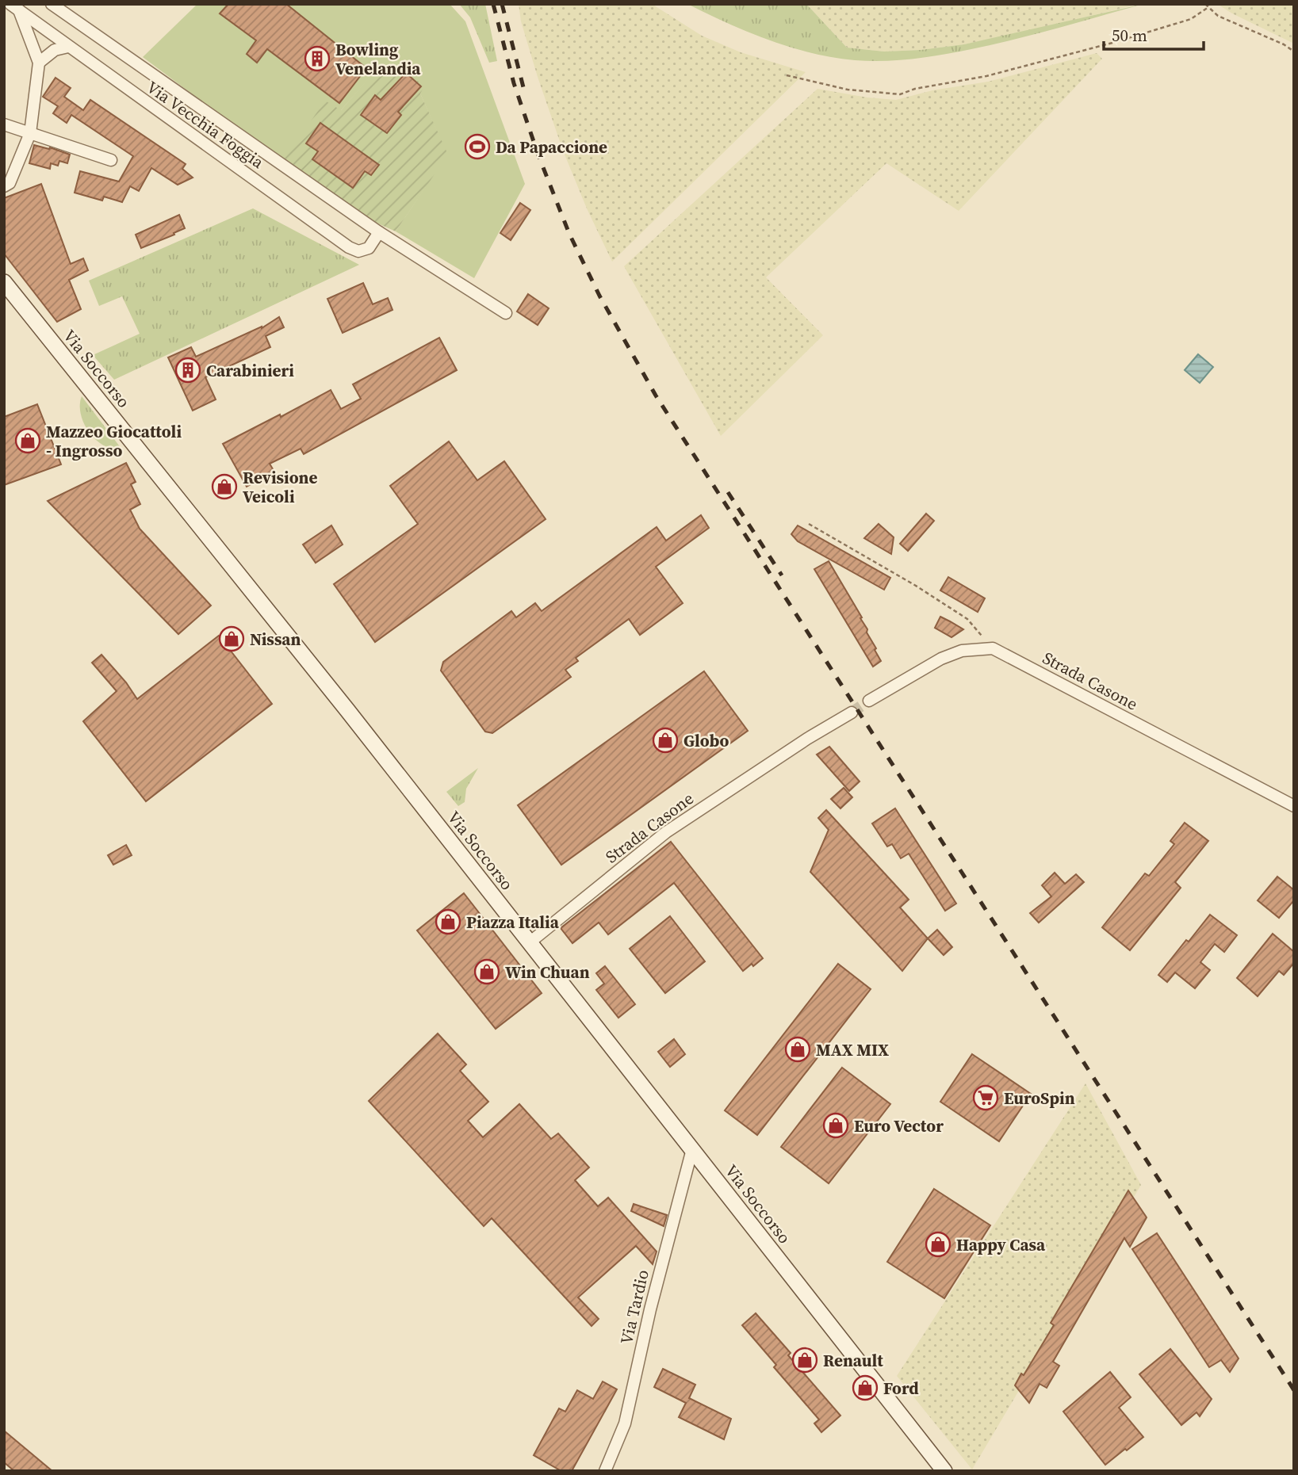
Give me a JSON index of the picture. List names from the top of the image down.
{
  "streets": {
    "main road": ["Via Soccorso"],
    "street": ["Via Vecchia Foggia", "Strada Casone", "Via Tardio"]
  },
  "crossings": [
    ["Via Soccorso", "Strada Casone"],
    ["Via Soccorso", "Via Tardio"]
  ],
  "places": {
    "building": ["Bowling Venelandia", "Carabinieri"],
    "sports": ["Da Papaccione"],
    "shop": [
      "Mazzeo Giocattoli - Ingrosso",
      "Revisione Veicoli",
      "Nissan",
      "Globo",
      "Piazza Italia",
      "Win Chuan",
      "MAX MIX",
      "Euro Vector",
      "Happy Casa",
      "Renault",
      "Ford"
    ],
    "supermarket": ["EuroSpin"]
  },
  "scale_bar": "50 m"
}
